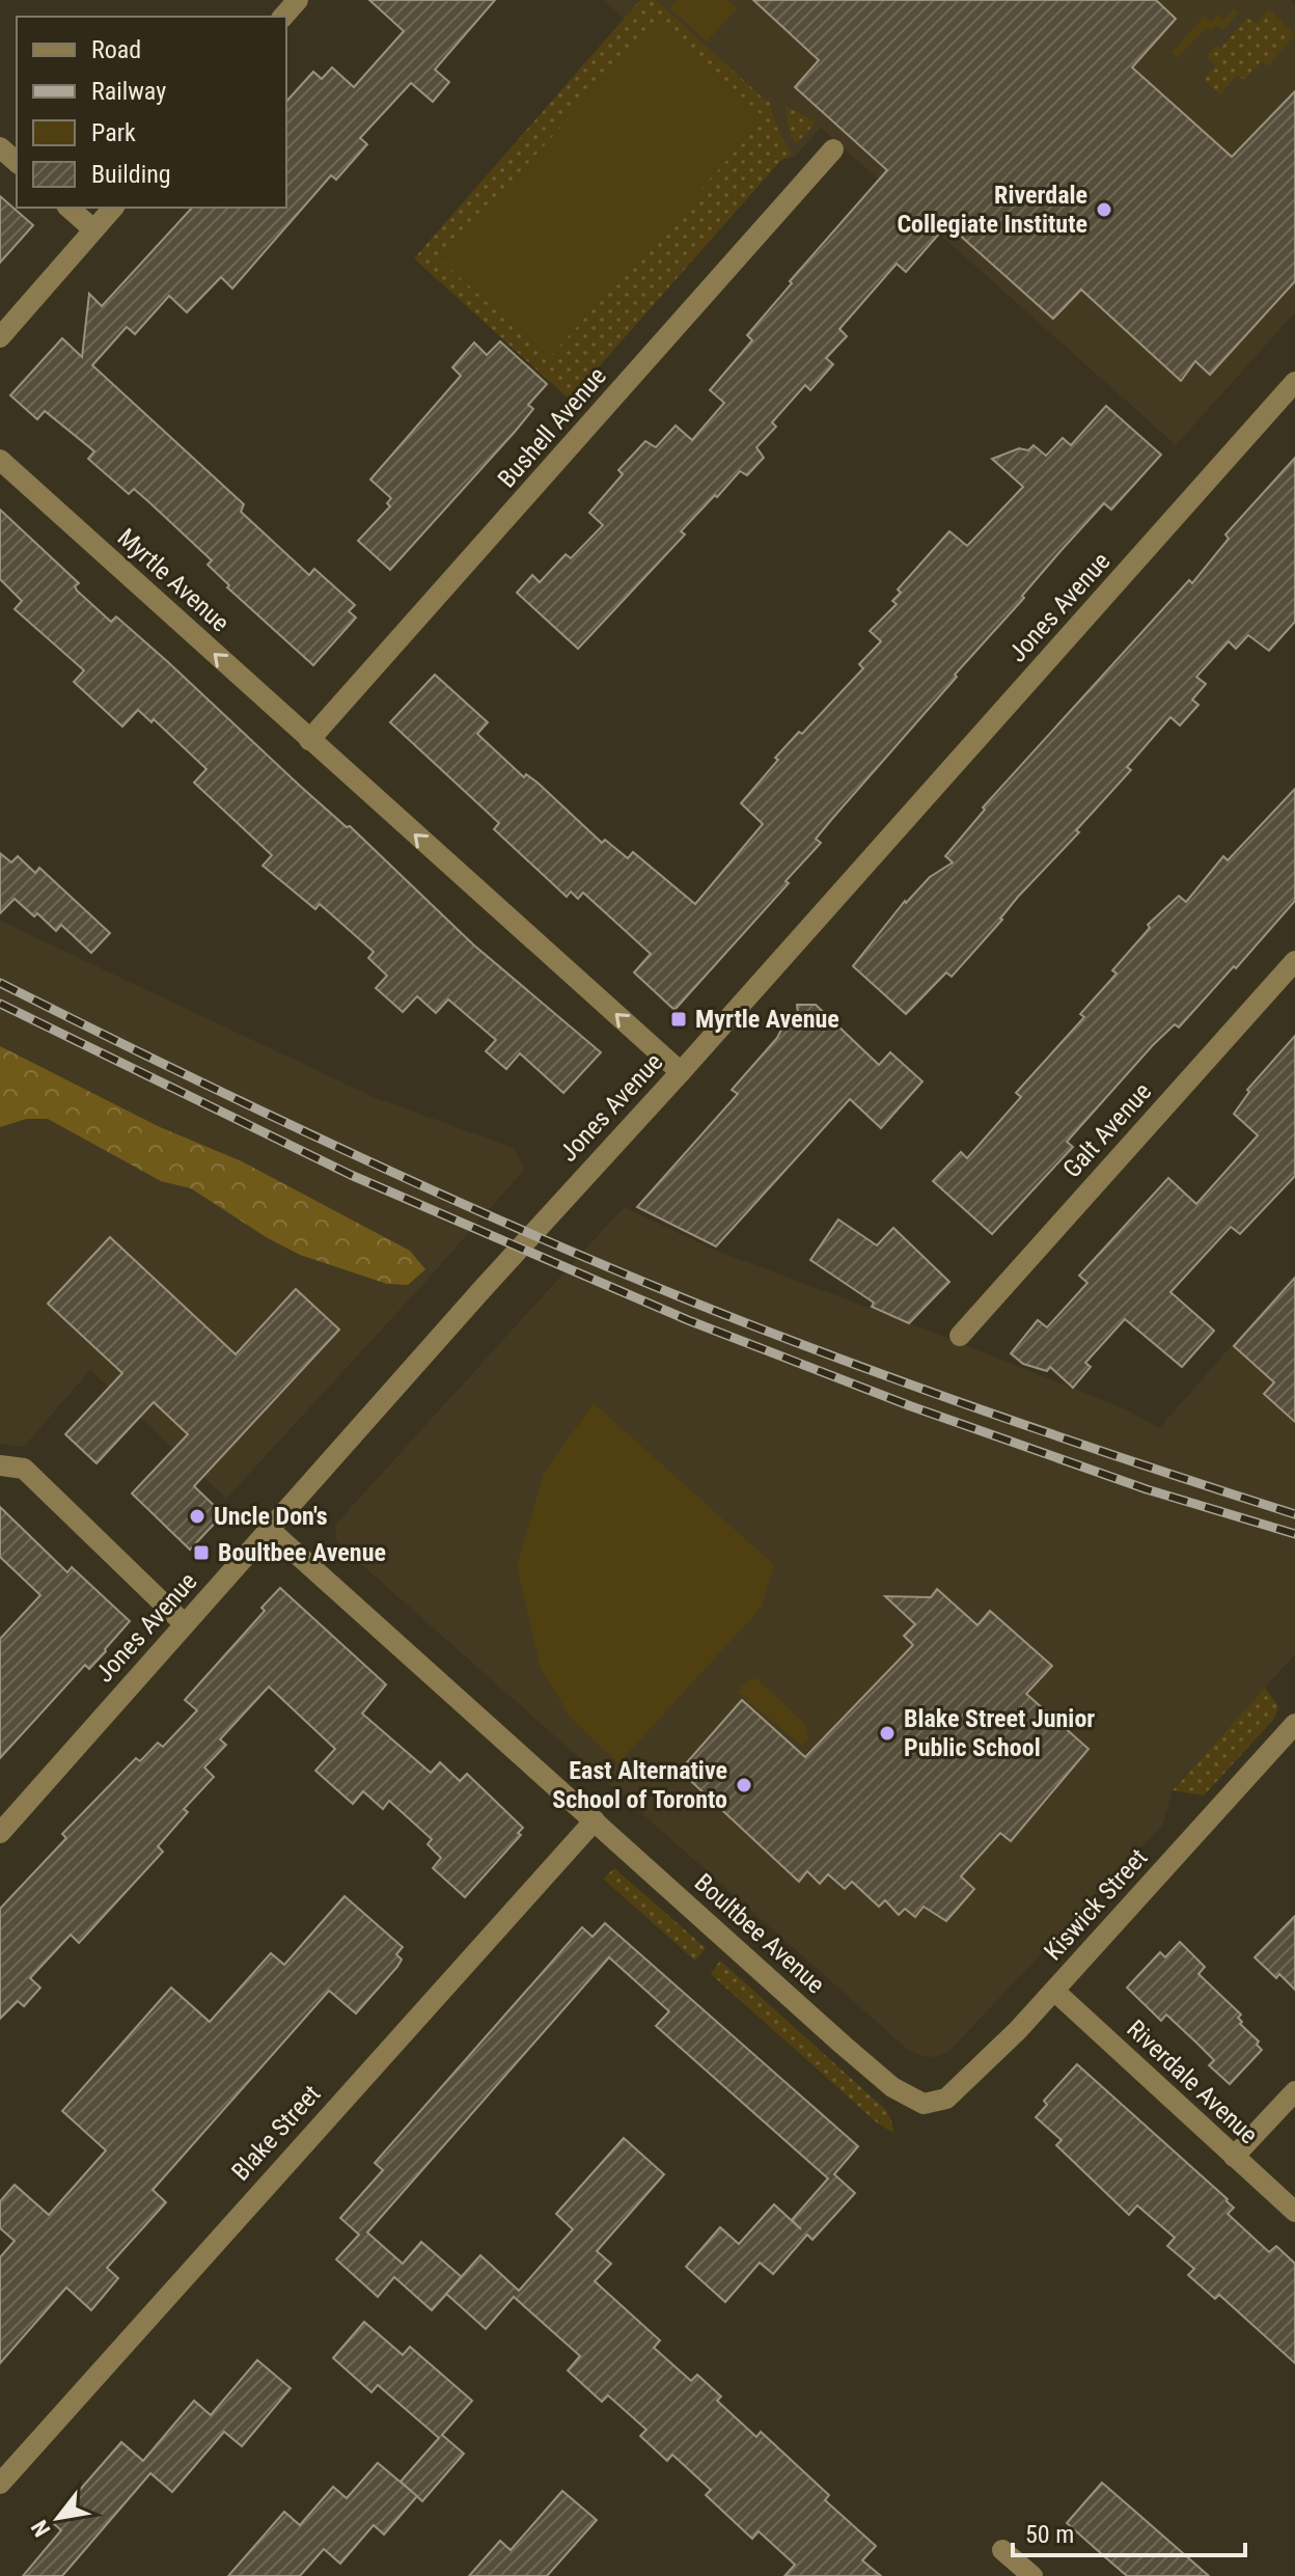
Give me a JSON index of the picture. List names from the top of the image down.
{
  "streets": {
    "street": [
      "Bushell Avenue",
      "Myrtle Avenue",
      "Jones Avenue",
      "Galt Avenue",
      "Kiswick Street",
      "Boultbee Avenue",
      "Riverdale Avenue",
      "Blake Street"
    ]
  },
  "crossings": [
    ["Bushell Avenue", "Myrtle Avenue"],
    ["Myrtle Avenue", "Jones Avenue"],
    ["Jones Avenue", "Boultbee Avenue"],
    ["Kiswick Street", "Boultbee Avenue"],
    ["Kiswick Street", "Riverdale Avenue"],
    ["Boultbee Avenue", "Blake Street"]
  ],
  "one_way": ["Myrtle Avenue"],
  "places": {
    "other": [
      "Riverdale Collegiate Institute",
      "Uncle Don's",
      "Blake Street Junior Public School",
      "East Alternative School of Toronto"
    ],
    "transit": ["Myrtle Avenue", "Boultbee Avenue"]
  },
  "legend": [
    "Road",
    "Railway",
    "Park",
    "Building"
  ],
  "scale_bar": "50 m",
  "north": "bottom left"
}
